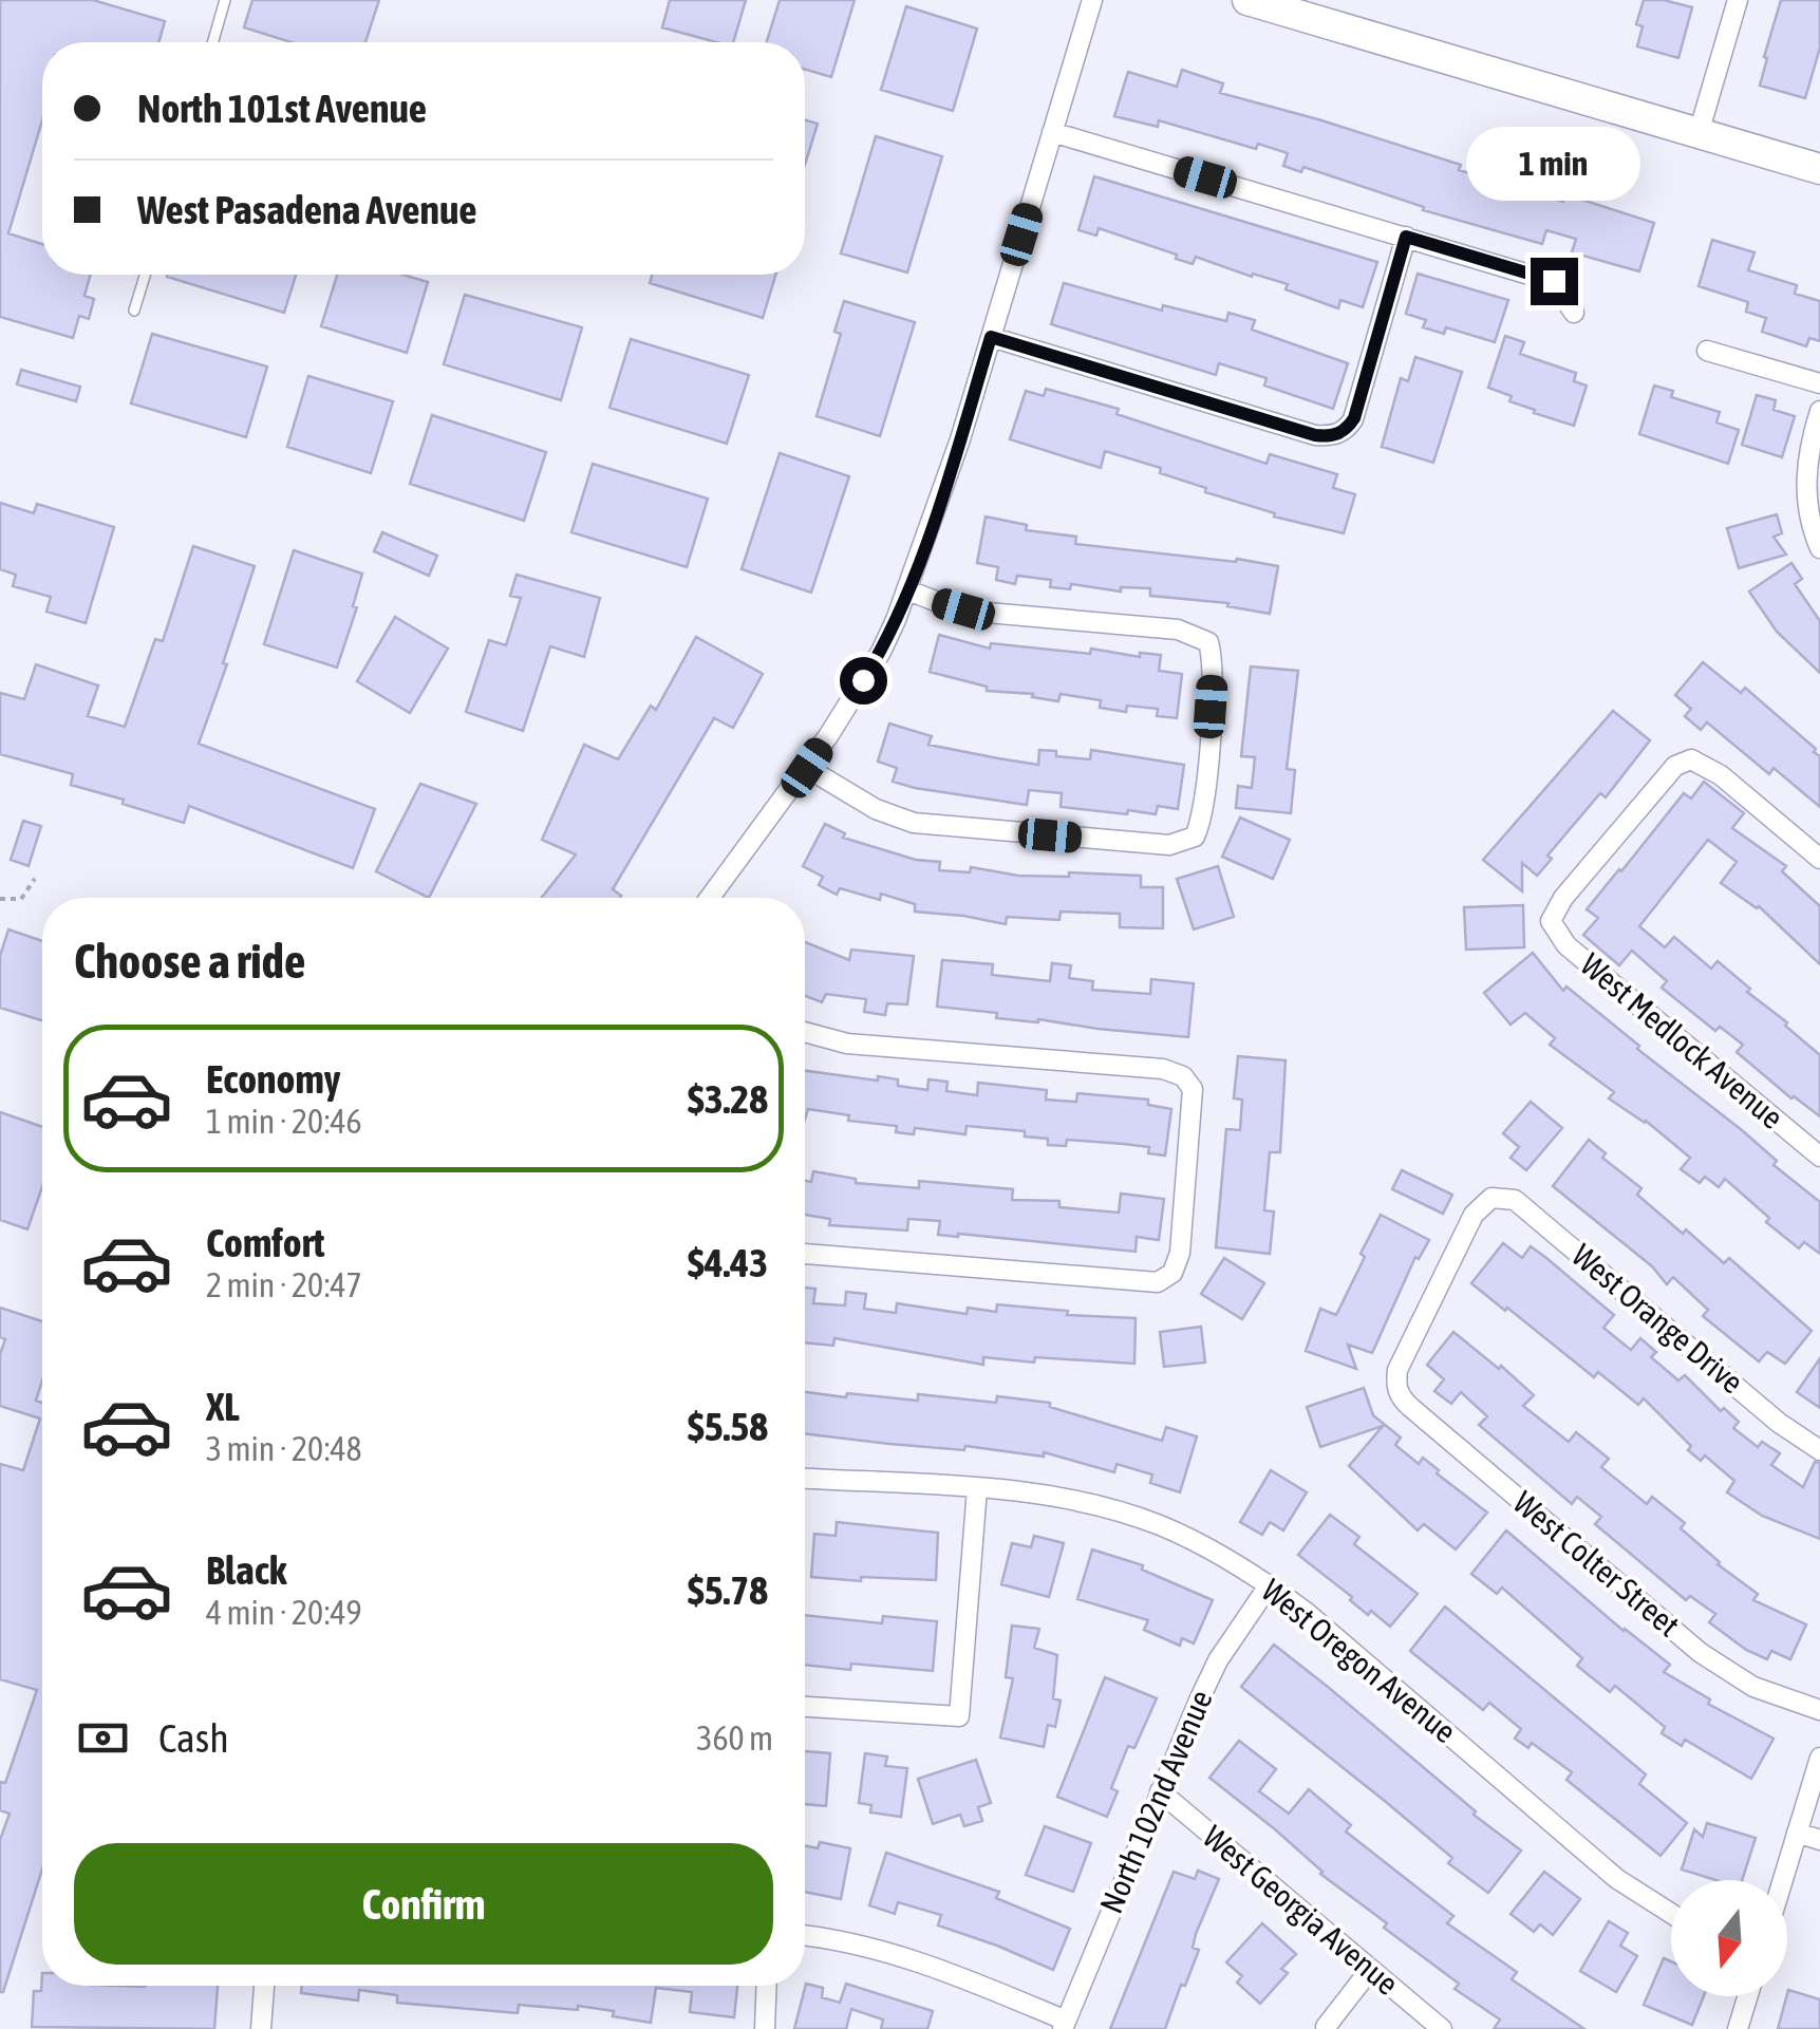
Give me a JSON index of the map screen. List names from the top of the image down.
{
  "streets": {
    "street": [
      "West Medlock Avenue",
      "West Orange Drive",
      "West Colter Street",
      "West Oregon Avenue",
      "North 102nd Avenue",
      "West Georgia Avenue"
    ]
  },
  "crossings": [
    ["West Orange Drive", "West Colter Street"],
    ["West Oregon Avenue", "North 102nd Avenue"],
    ["North 102nd Avenue", "West Georgia Avenue"]
  ],
  "north": "bottom",
  "page": {
    "banner": ["North 101st Avenue", "West Pasadena Avenue"],
    "bubble": "1 min",
    "heading": "Choose a ride",
    "list": [
      {
        "name": "Economy",
        "note": "1 min · 20:46",
        "value": "$3.28"
      },
      {
        "name": "Comfort",
        "note": "2 min · 20:47",
        "value": "$4.43"
      },
      {
        "name": "XL",
        "note": "3 min · 20:48",
        "value": "$5.58"
      },
      {
        "name": "Black",
        "note": "4 min · 20:49",
        "value": "$5.78"
      }
    ],
    "pay": ["Cash", "360 m"],
    "buttons": "Confirm"
  }
}
